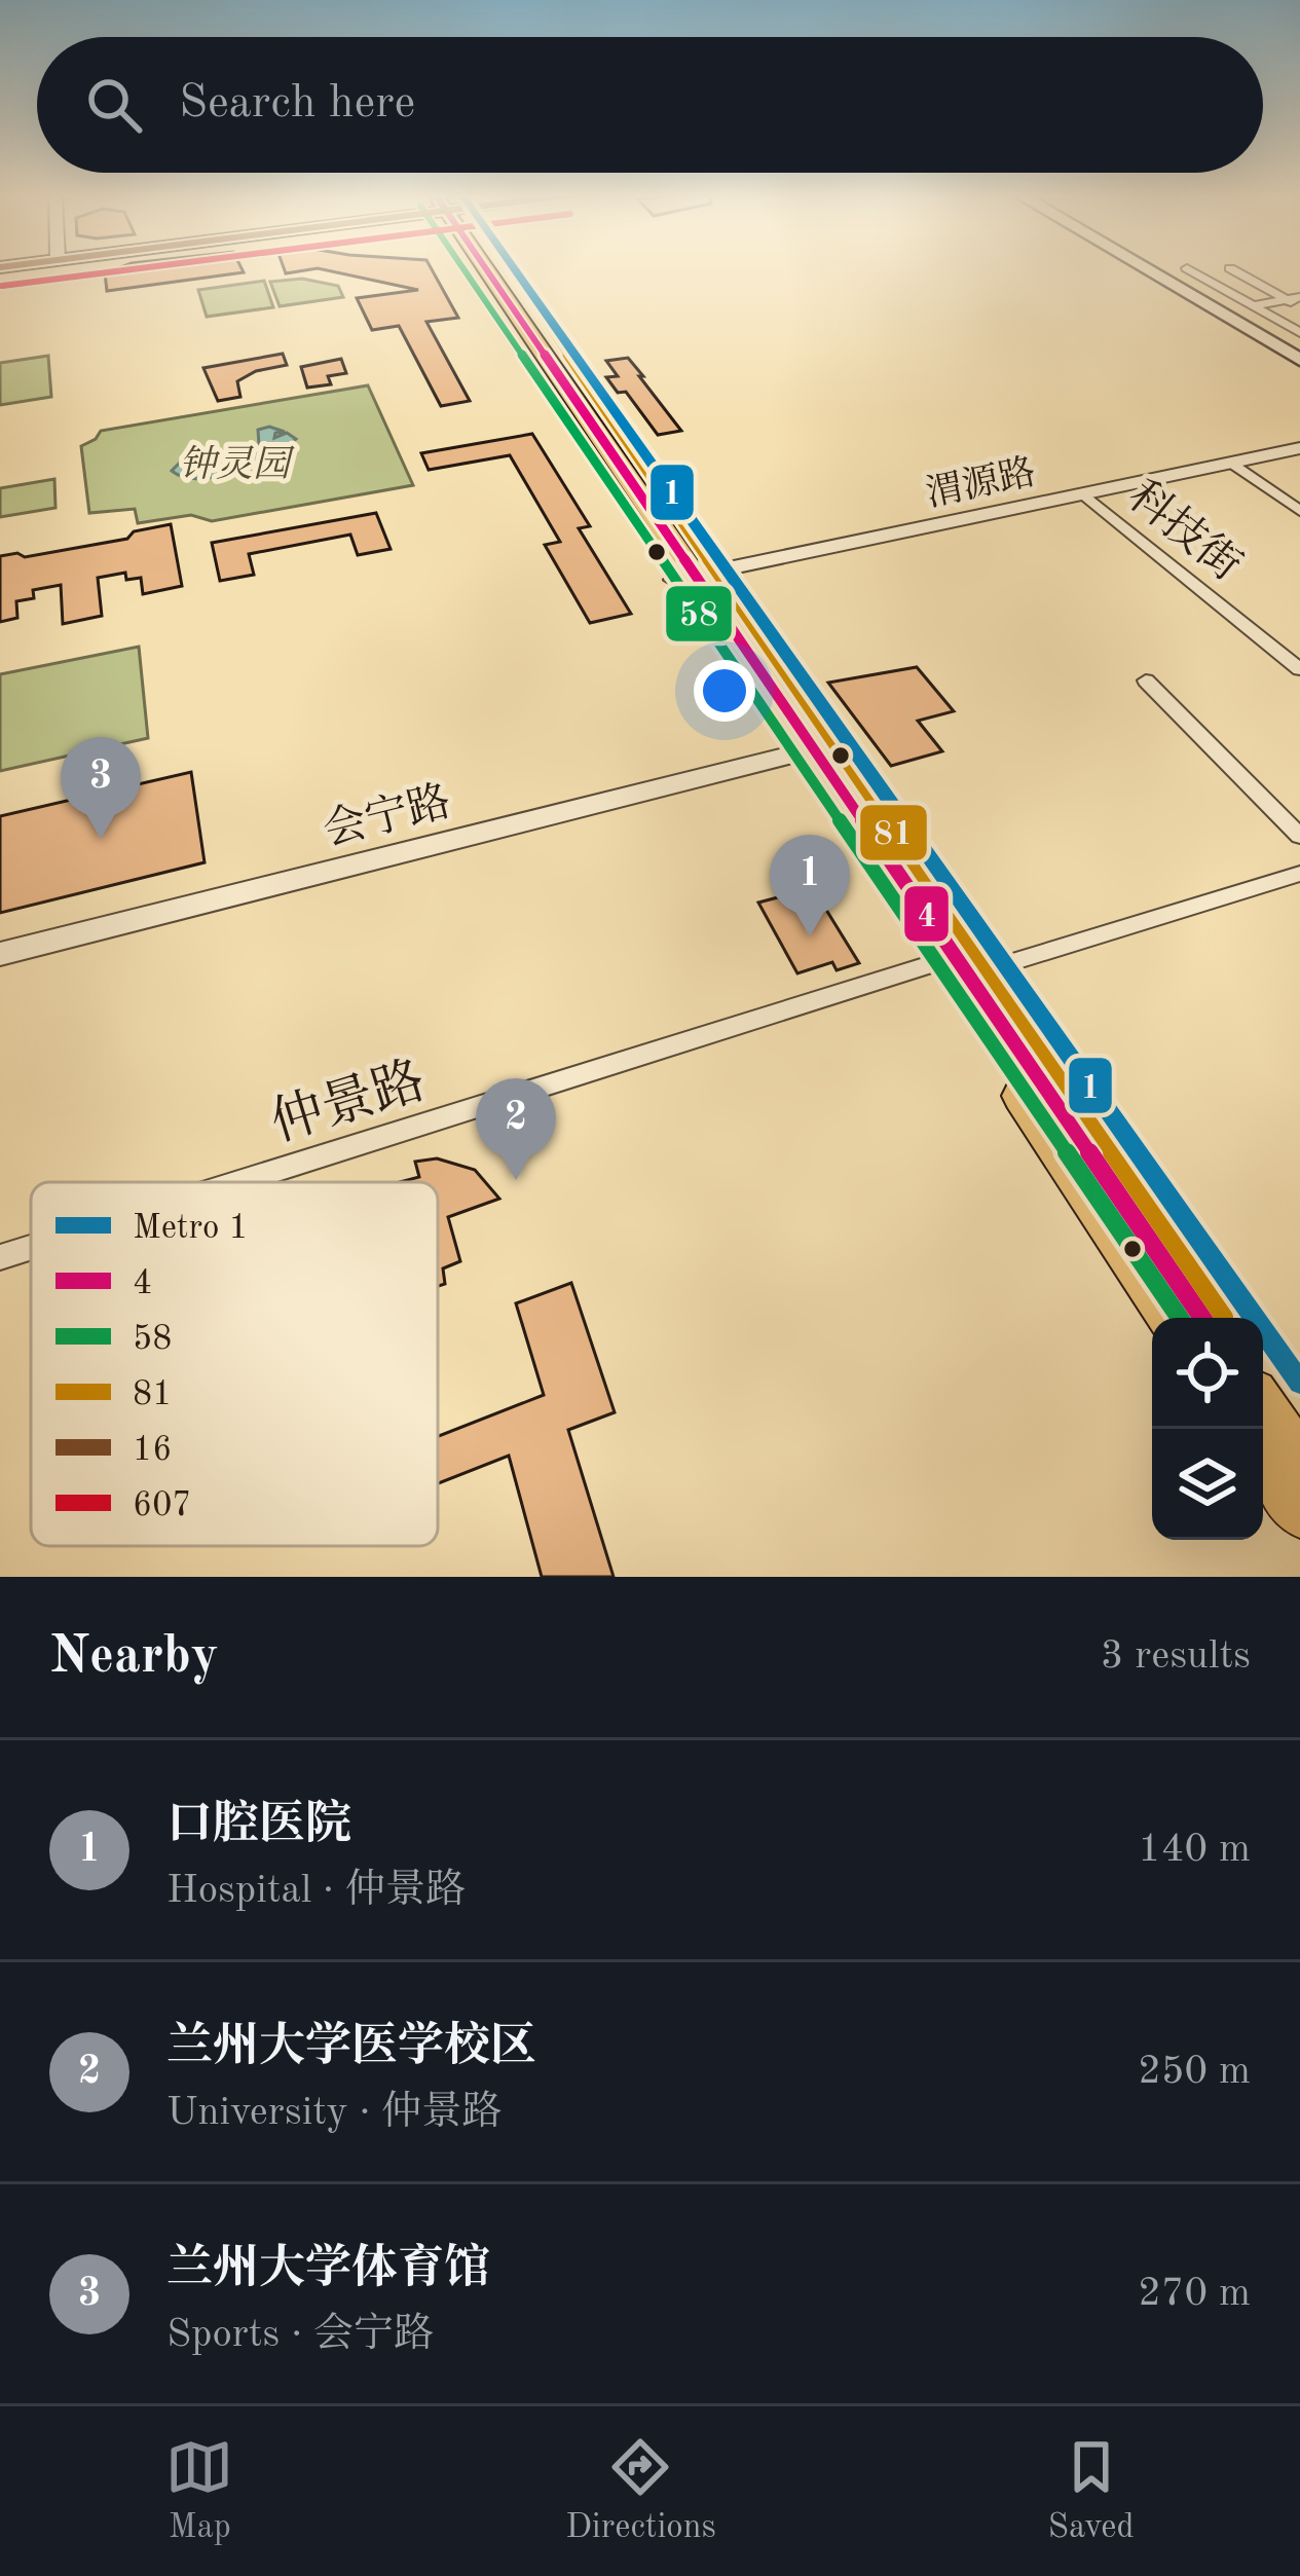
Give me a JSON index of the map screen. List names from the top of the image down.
{
  "streets": {
    "street": [
      "渭源路",
      "科技街",
      "会宁路",
      "仲景路"
    ]
  },
  "crossings": [
    ["渭源路", "科技街"]
  ],
  "parks": ["钟灵园"],
  "lines": [
    "metro line 1",
    "transit line 4",
    "transit line 58",
    "transit line 81",
    "transit line 607"
  ],
  "legend": [
    "Metro 1",
    "4",
    "58",
    "81",
    "16",
    "607"
  ],
  "page": {
    "search": "Search here",
    "pins": ["3", "1", "2"],
    "heading": ["Nearby", "3 results"],
    "list": [
      {
        "mark": "1",
        "name": "口腔医院",
        "note": "Hospital · 仲景路",
        "value": "140 m"
      },
      {
        "mark": "2",
        "name": "兰州大学医学校区",
        "note": "University · 仲景路",
        "value": "250 m"
      },
      {
        "mark": "3",
        "name": "兰州大学体育馆",
        "note": "Sports · 会宁路",
        "value": "270 m"
      }
    ],
    "nav": ["Map", "Directions", "Saved"]
  }
}
